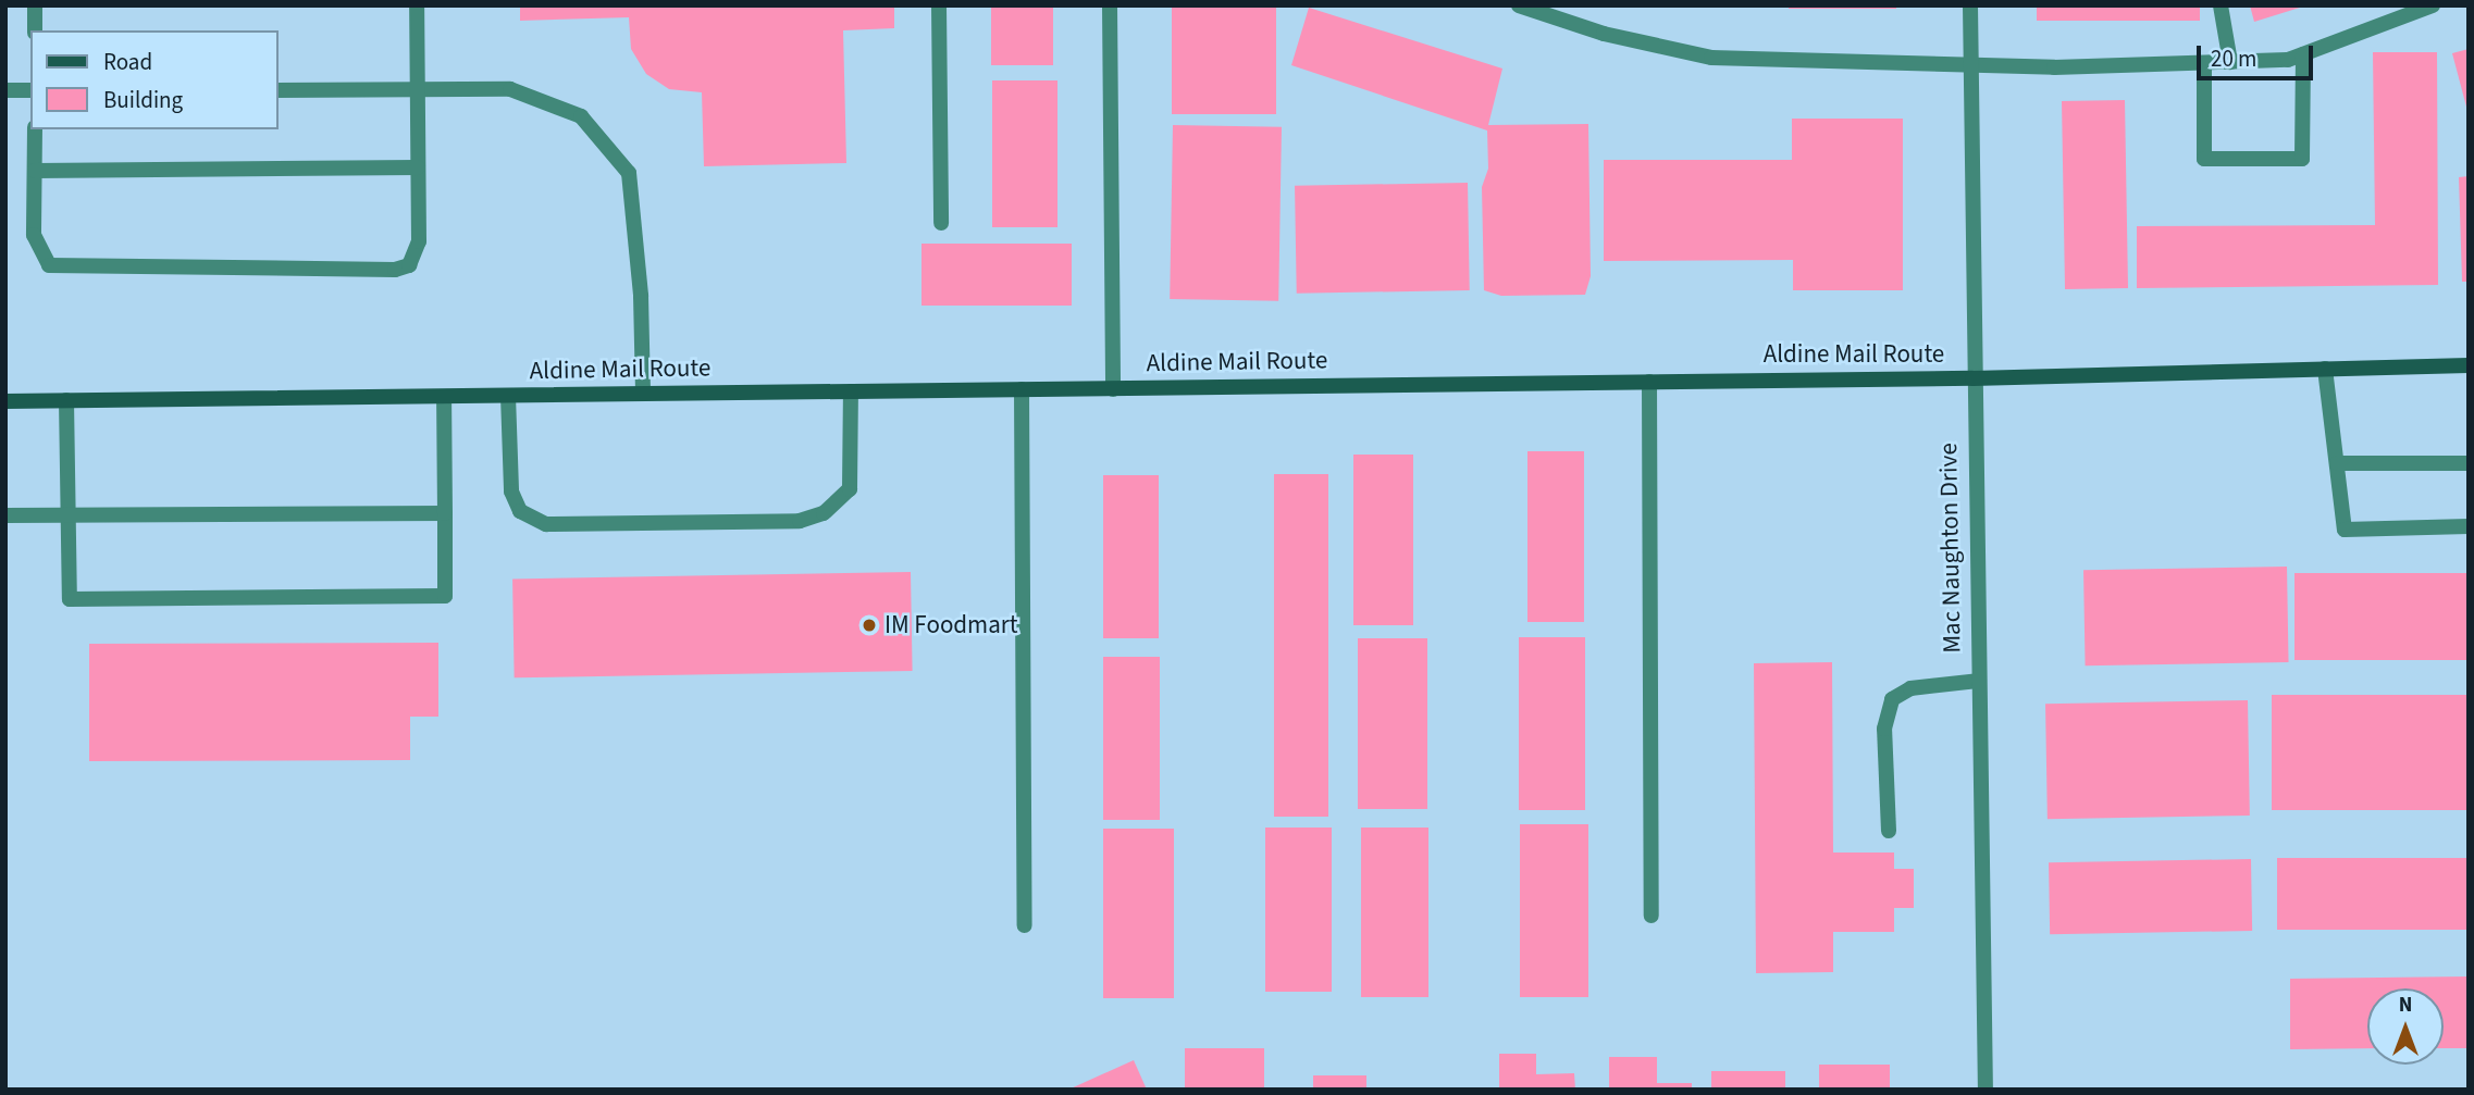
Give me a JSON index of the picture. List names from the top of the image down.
{
  "streets": {
    "main road": ["Aldine Mail Route"],
    "street": ["Mac Naughton Drive"]
  },
  "crossings": [
    ["Aldine Mail Route", "Mac Naughton Drive"]
  ],
  "places": ["IM Foodmart"],
  "legend": ["Road", "Building"],
  "scale_bar": "20 m",
  "north": "top"
}
